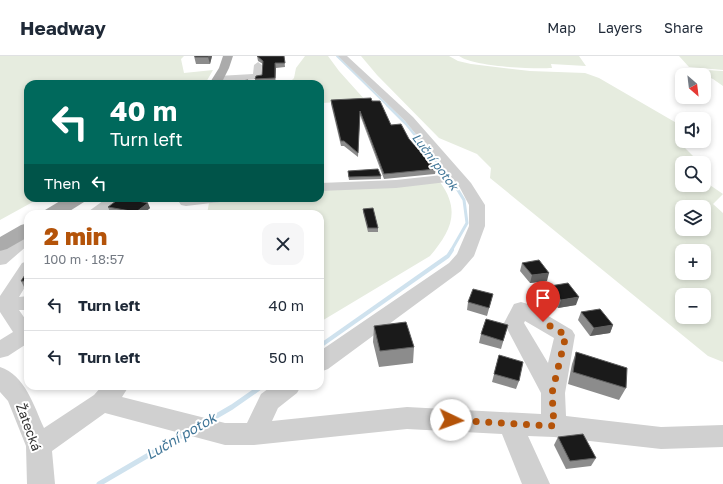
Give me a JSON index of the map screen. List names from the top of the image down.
{
  "streets": {
    "street": ["Žatecká"]
  },
  "water": ["Luční potok"],
  "north": "bottom right",
  "page": {
    "header": "Headway",
    "nav": ["Map", "Layers", "Share"],
    "map_buttons": ["+", "−"],
    "turn": ["40 m", "Turn left"],
    "then": "Then",
    "heading": ["2 min", "100 m · 18:57"],
    "list": [
      {
        "name": "Turn left",
        "value": "40 m"
      },
      {
        "name": "Turn left",
        "value": "50 m"
      }
    ]
  }
}
